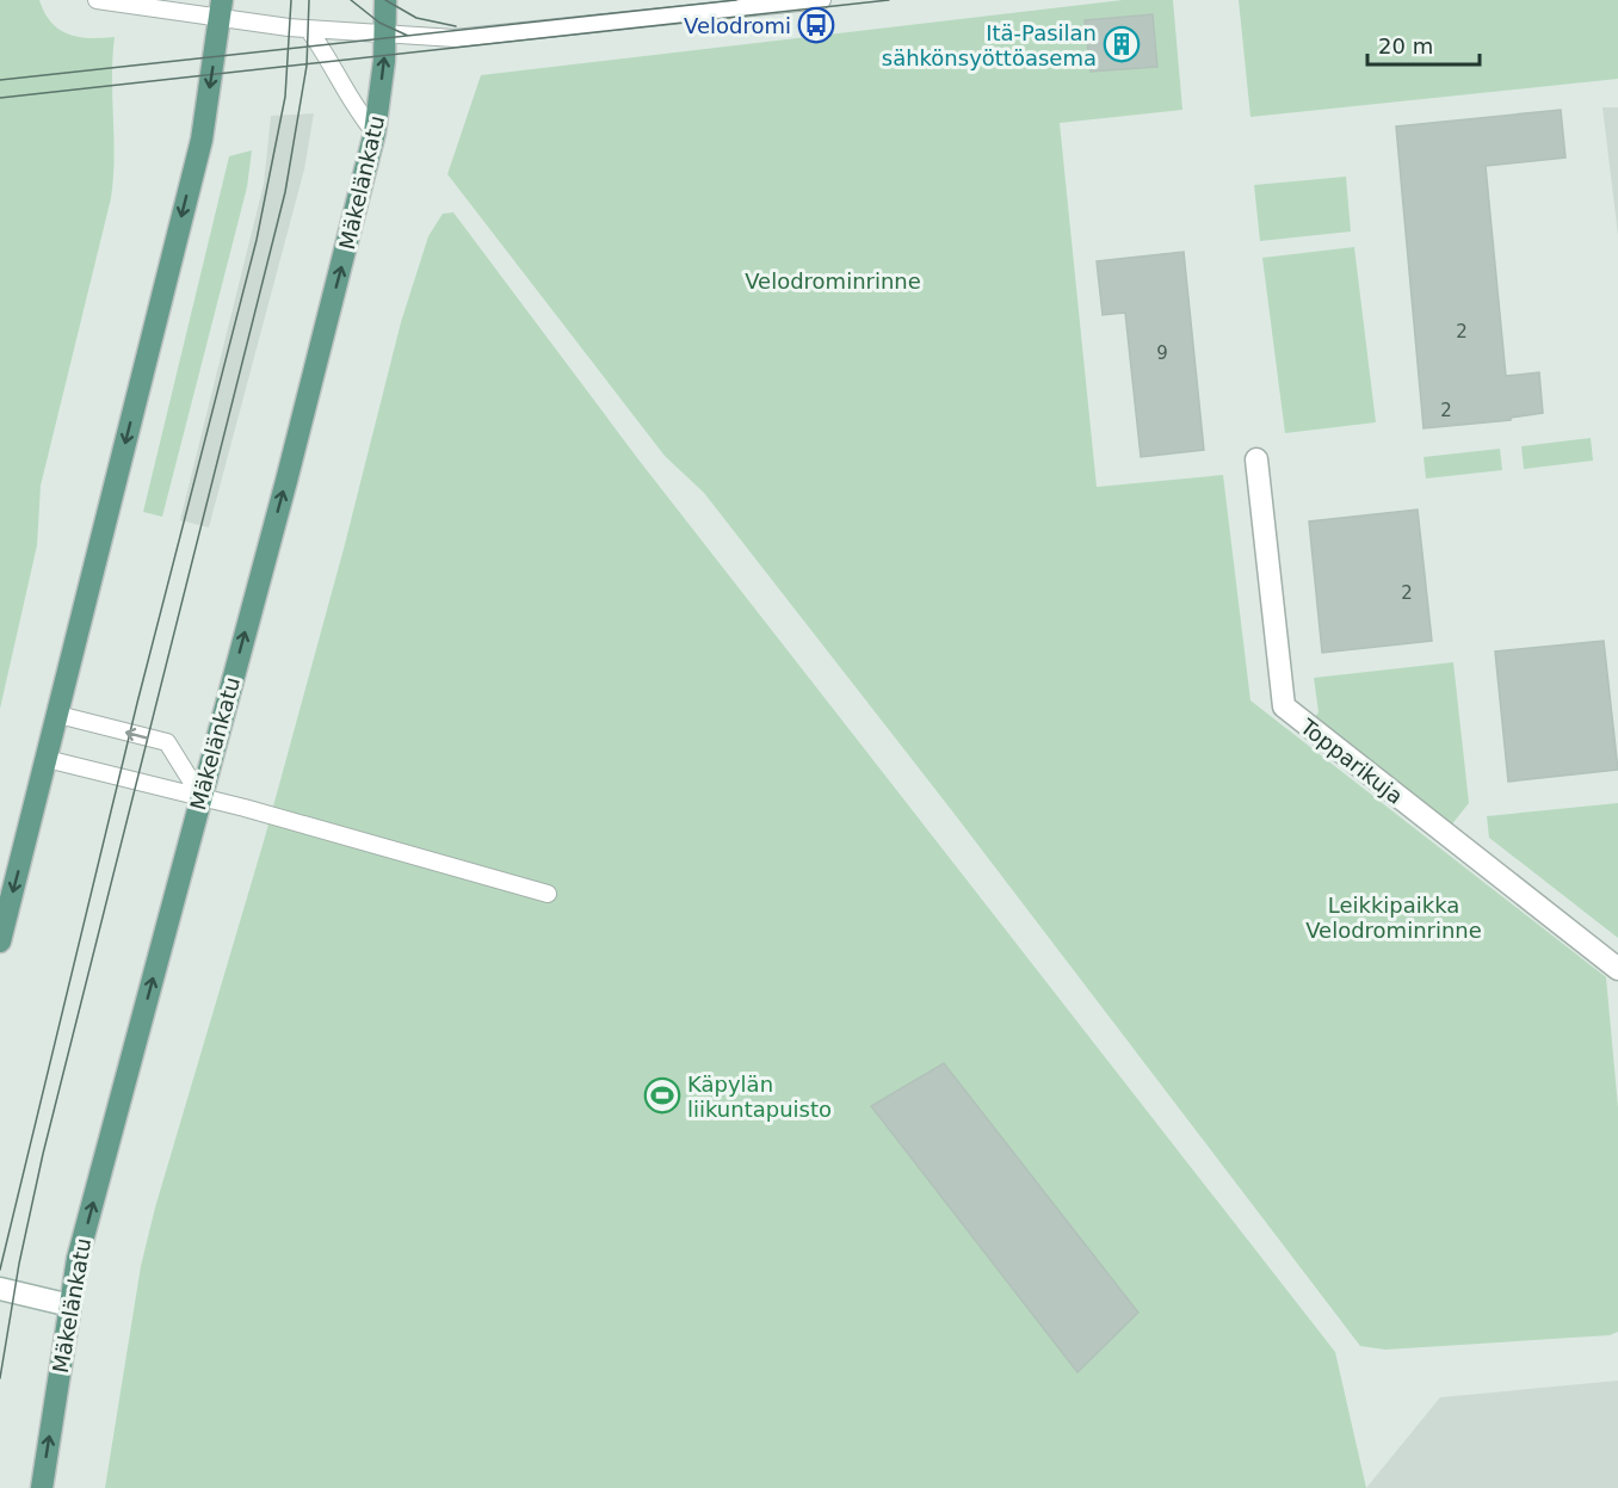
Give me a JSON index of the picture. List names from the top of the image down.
{
  "streets": {
    "main road": ["Mäkelänkatu"],
    "street": ["Topparikuja"]
  },
  "parks": ["Velodrominrinne", "Leikkipaikka Velodrominrinne"],
  "places": {
    "bus stop": ["Velodromi"],
    "building": ["Itä-Pasilan sähkönsyöttöasema"],
    "sports": ["Käpylän liikuntapuisto"]
  },
  "house_numbers": [
    "2",
    "9",
    "2",
    "2"
  ],
  "scale_bar": "20 m"
}
